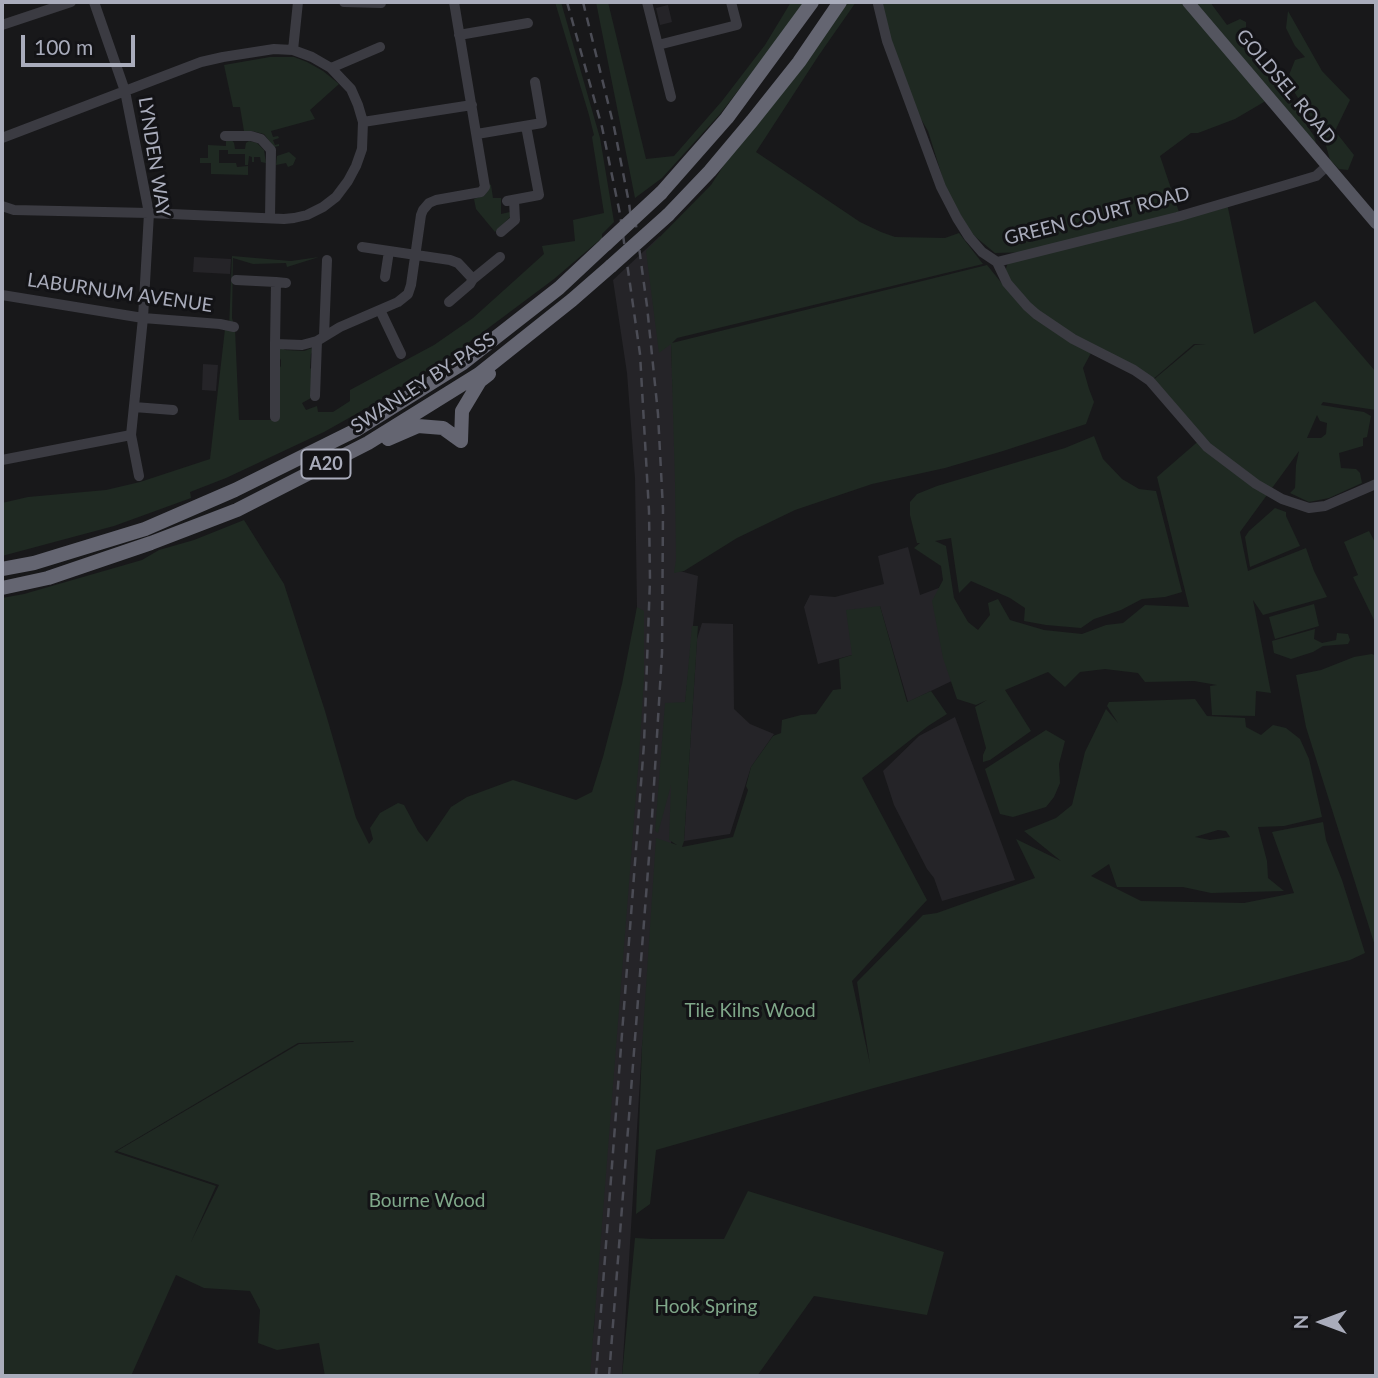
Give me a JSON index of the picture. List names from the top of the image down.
{
  "streets": {
    "highway": ["SWANLEY BY-PASS", "A20"],
    "main road": ["GOLDSEL ROAD"],
    "street": ["LYNDEN WAY", "GREEN COURT ROAD", "LABURNUM AVENUE"]
  },
  "crossings": [
    ["GOLDSEL ROAD", "GREEN COURT ROAD"],
    ["LYNDEN WAY", "LABURNUM AVENUE"],
    ["SWANLEY BY-PASS", "A20"]
  ],
  "parks": ["Tile Kilns Wood", "Bourne Wood", "Hook Spring"],
  "scale_bar": "100 m",
  "north": "left"
}
